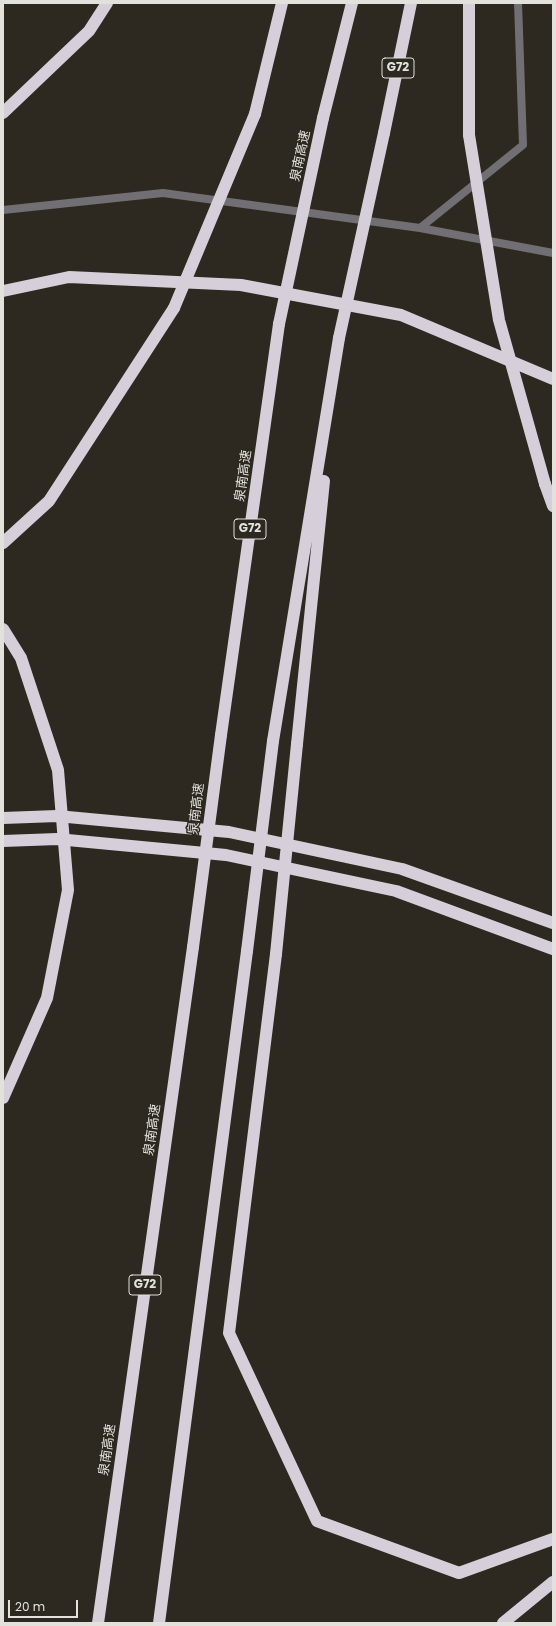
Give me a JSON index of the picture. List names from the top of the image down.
{
  "streets": {
    "highway": ["G72", "泉南高速"]
  },
  "scale_bar": "20 m"
}
